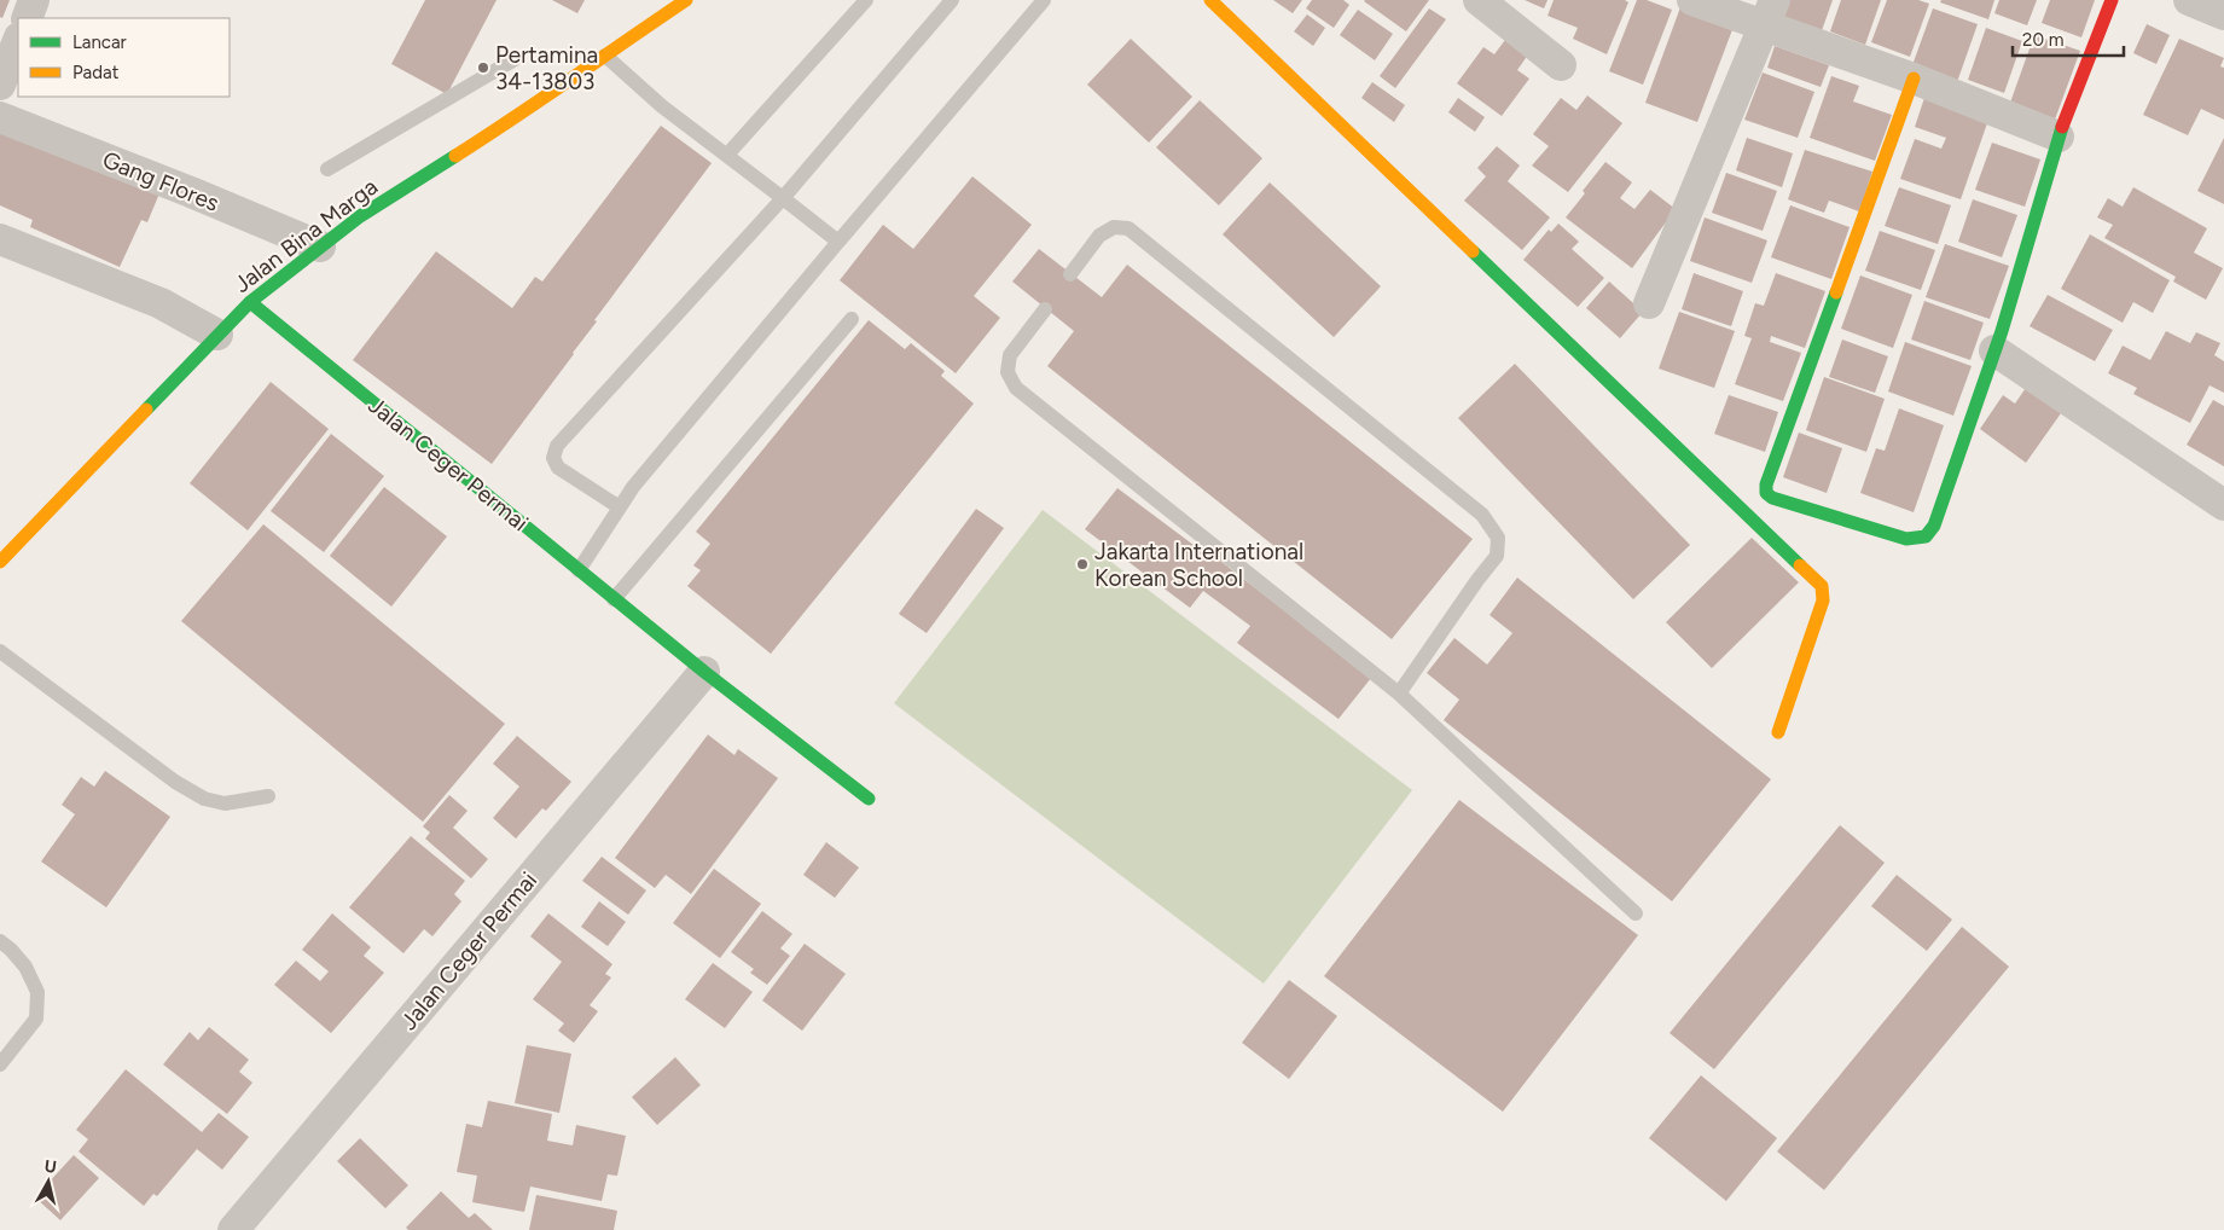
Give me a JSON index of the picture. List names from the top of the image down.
{
  "streets": {
    "street": ["Gang Flores", "Jalan Bina Marga", "Jalan Ceger Permai"]
  },
  "crossings": [
    ["Gang Flores", "Jalan Bina Marga"],
    ["Jalan Bina Marga", "Jalan Ceger Permai"]
  ],
  "places": ["Pertamina 34-13803", "Jakarta International Korean School"],
  "legend": ["Lancar", "Padat"],
  "scale_bar": "20 m",
  "north": "top"
}
